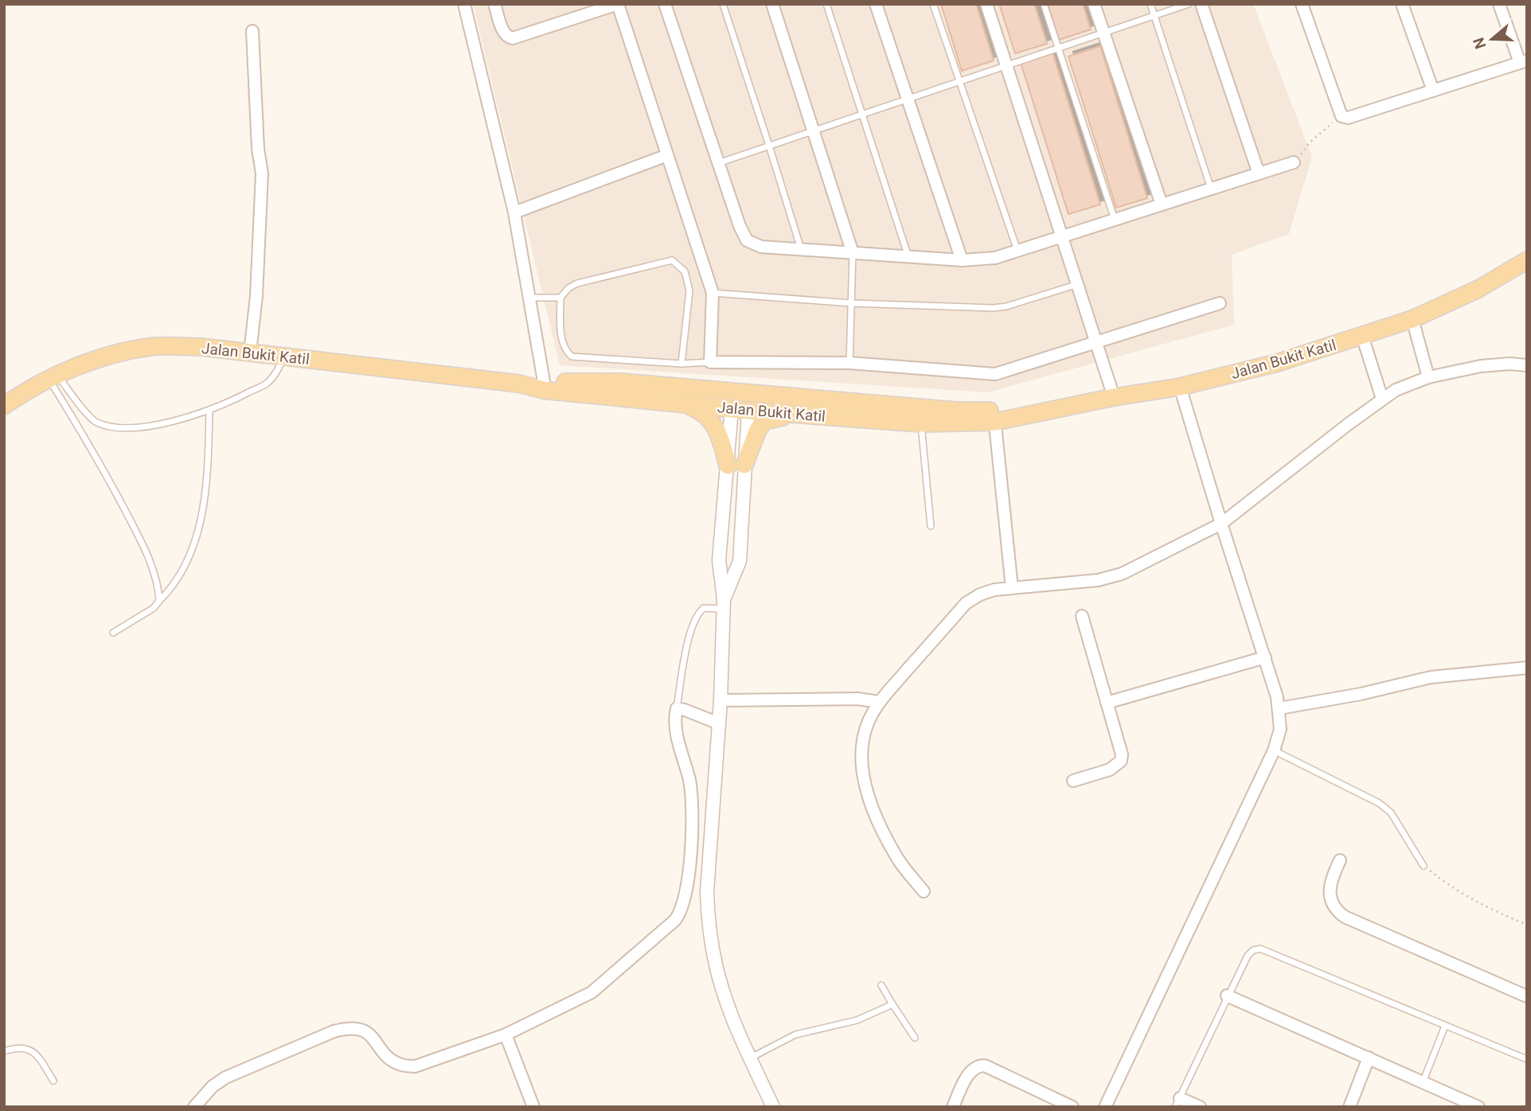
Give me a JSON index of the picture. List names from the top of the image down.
{
  "streets": {
    "main road": ["Jalan Bukit Katil"]
  },
  "north": "left"
}
